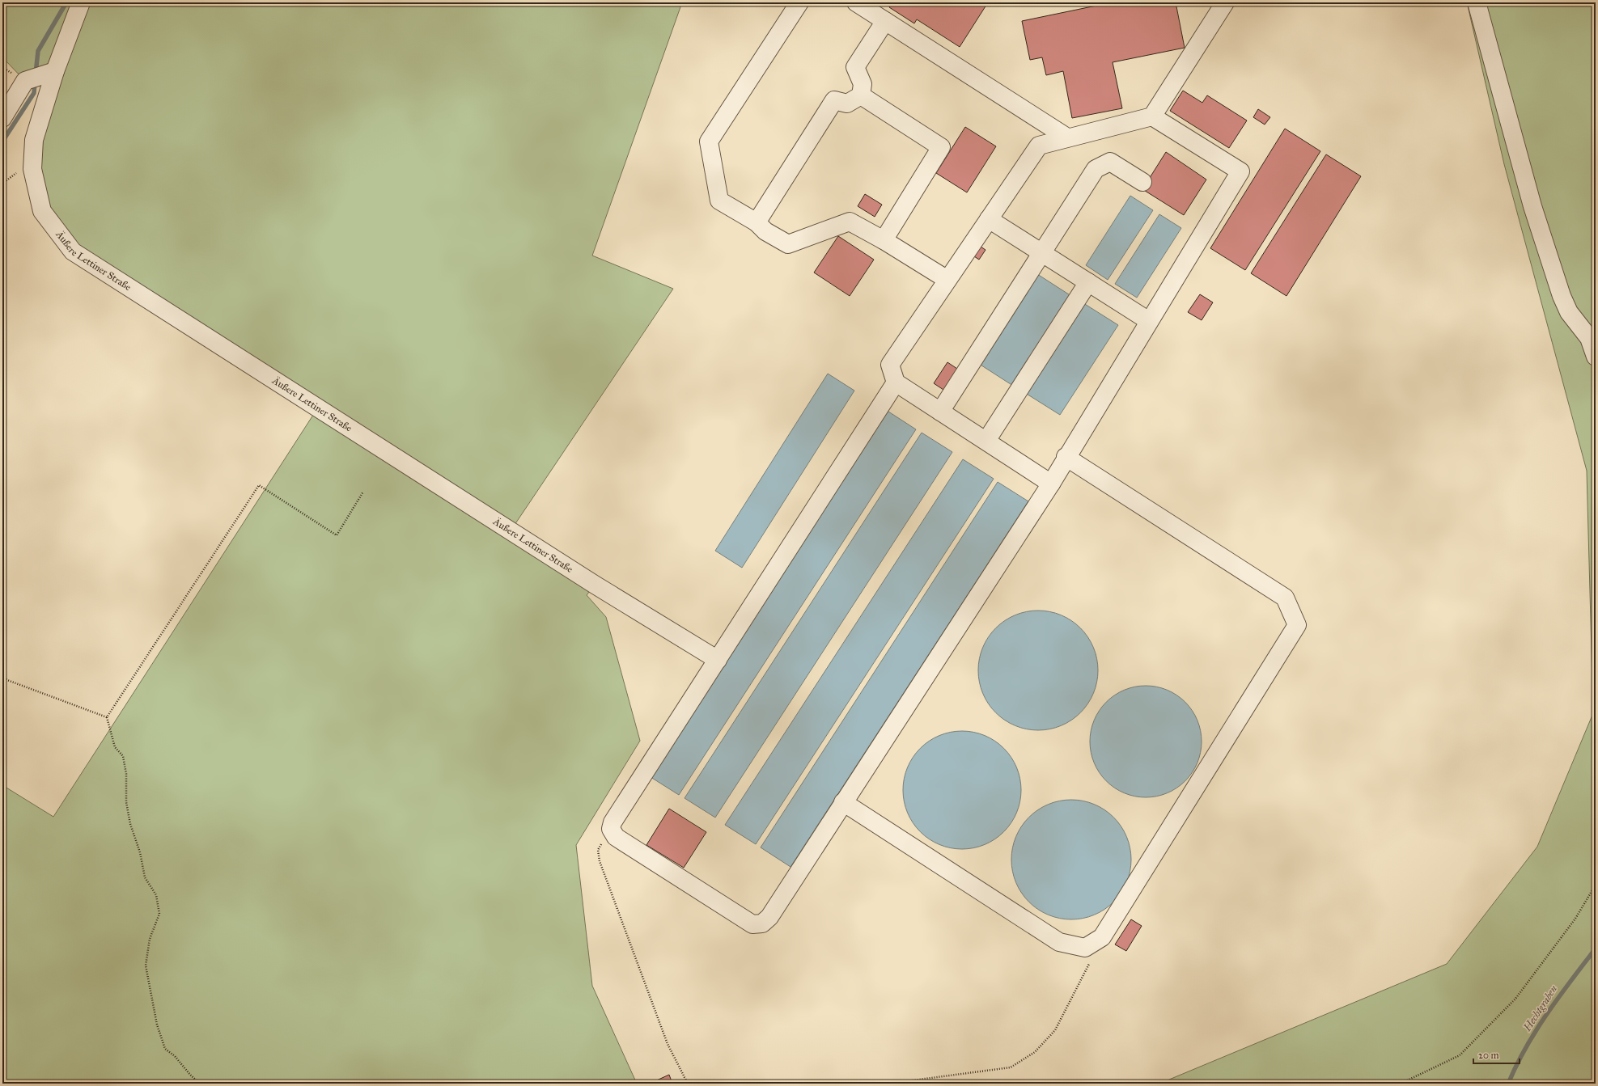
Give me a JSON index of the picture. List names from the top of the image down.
{
  "streets": {
    "street": ["Äußere Lettiner Straße"]
  },
  "water": ["Hechtgraben"],
  "scale_bar": "20 m"
}
